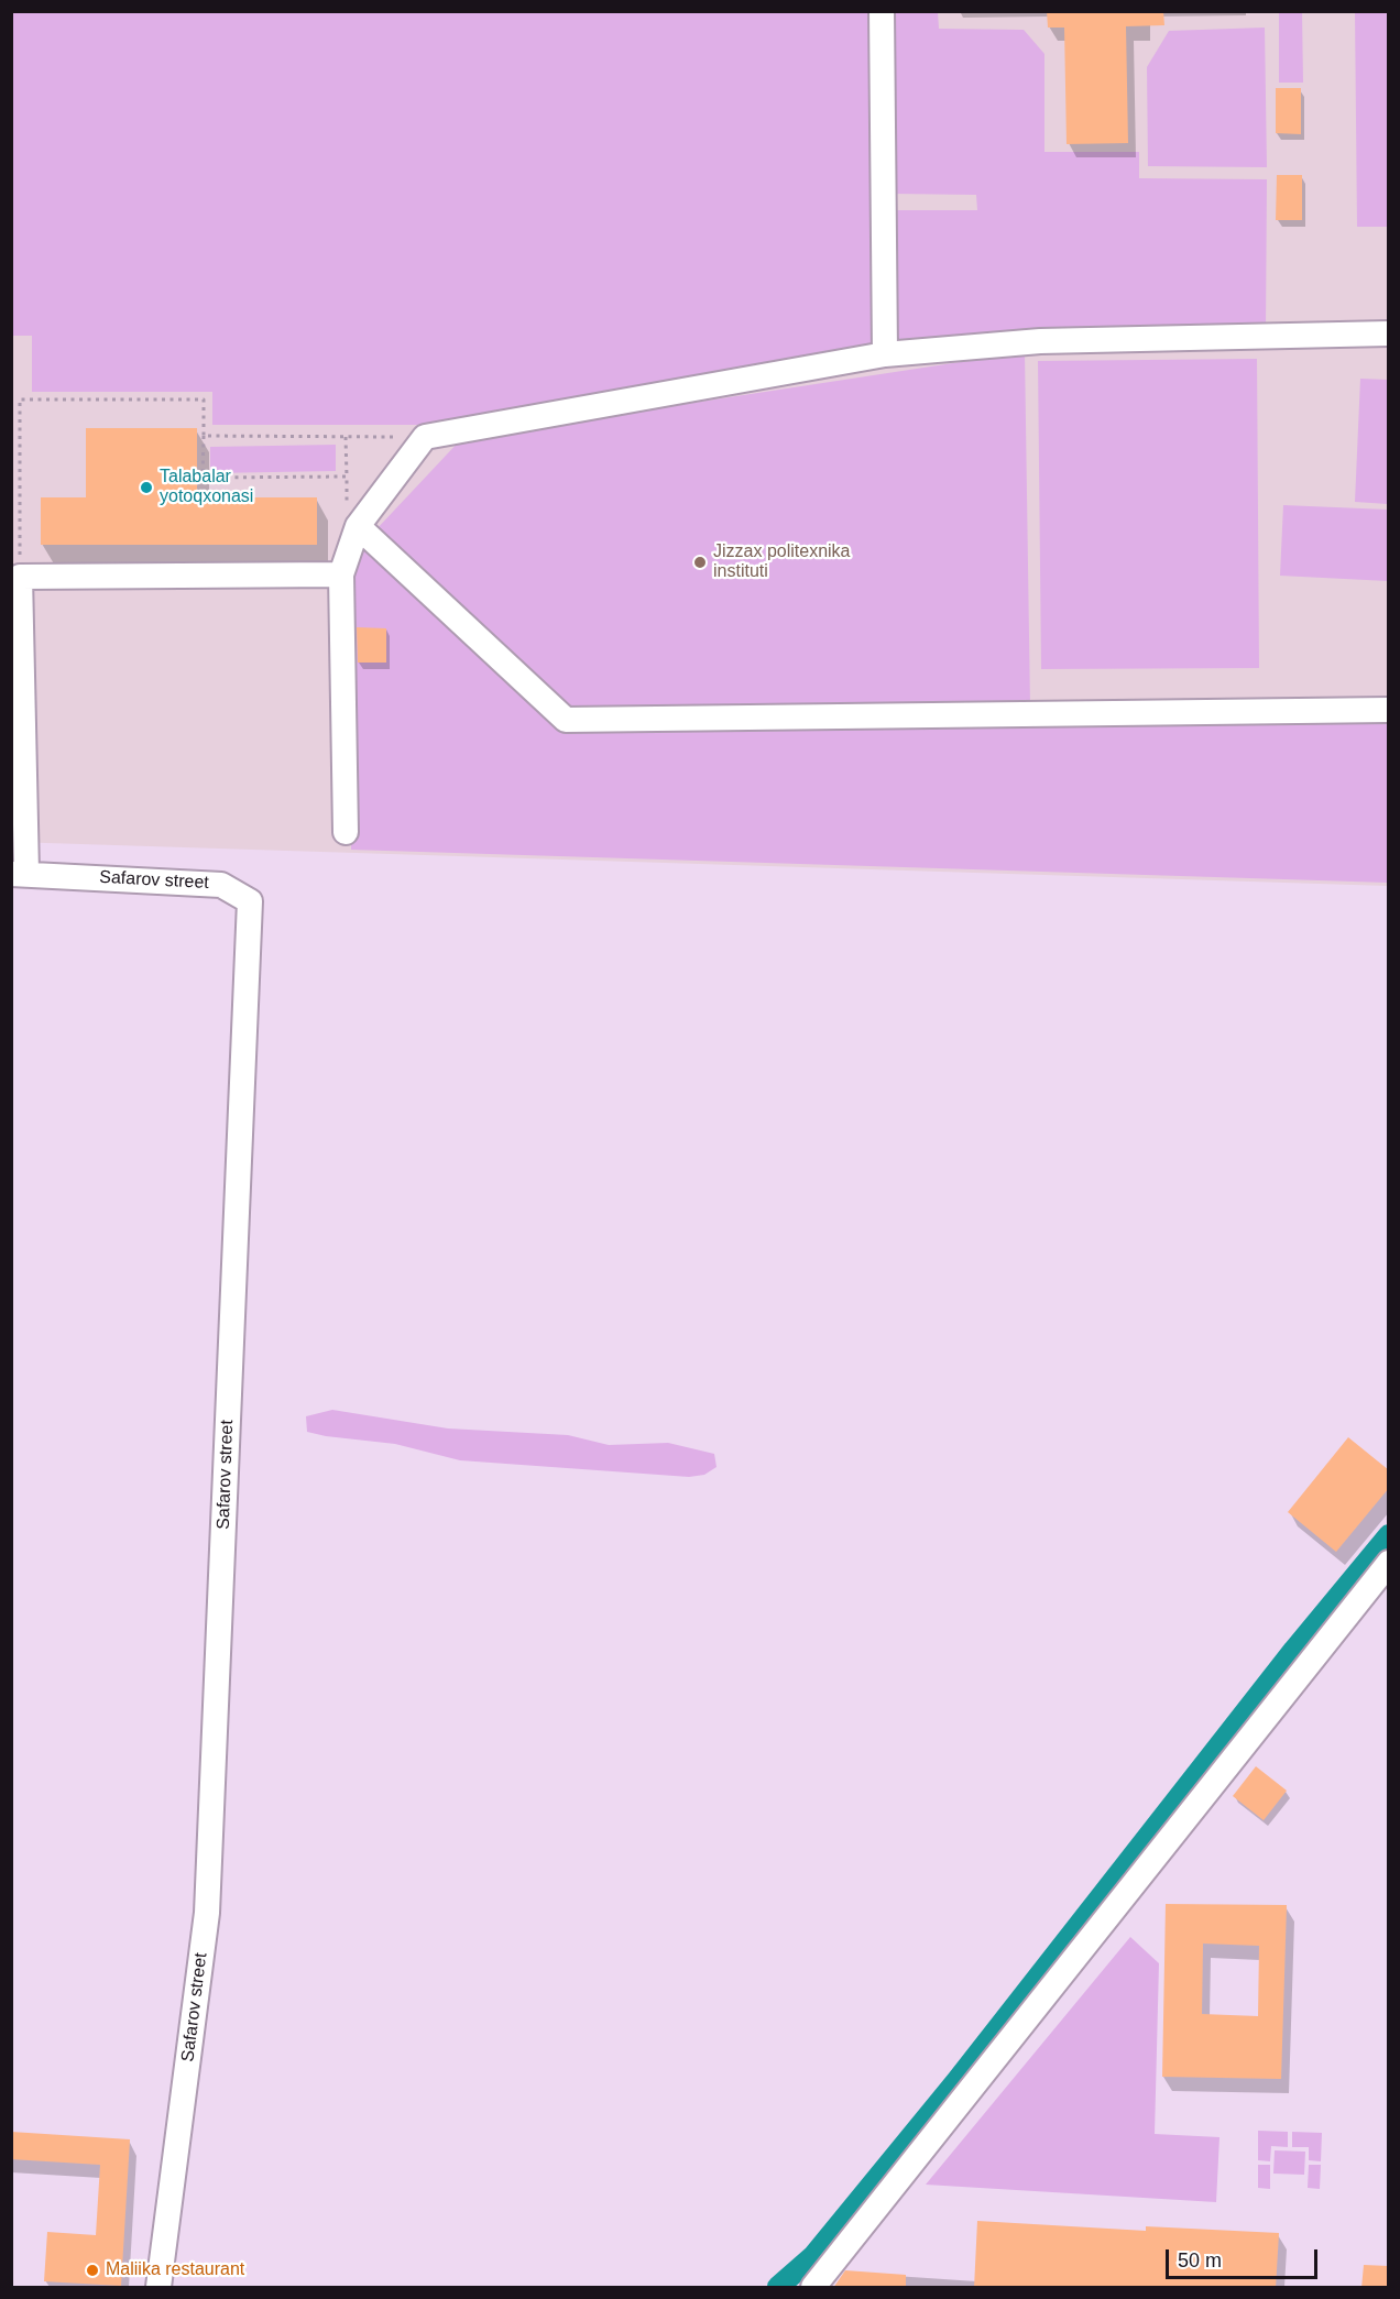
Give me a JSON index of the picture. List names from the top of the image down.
{
  "streets": {
    "street": ["Safarov street"]
  },
  "places": ["Talabalar yotoqxonasi", "Jizzax politexnika instituti", "Maliika restaurant"],
  "scale_bar": "50 m"
}
